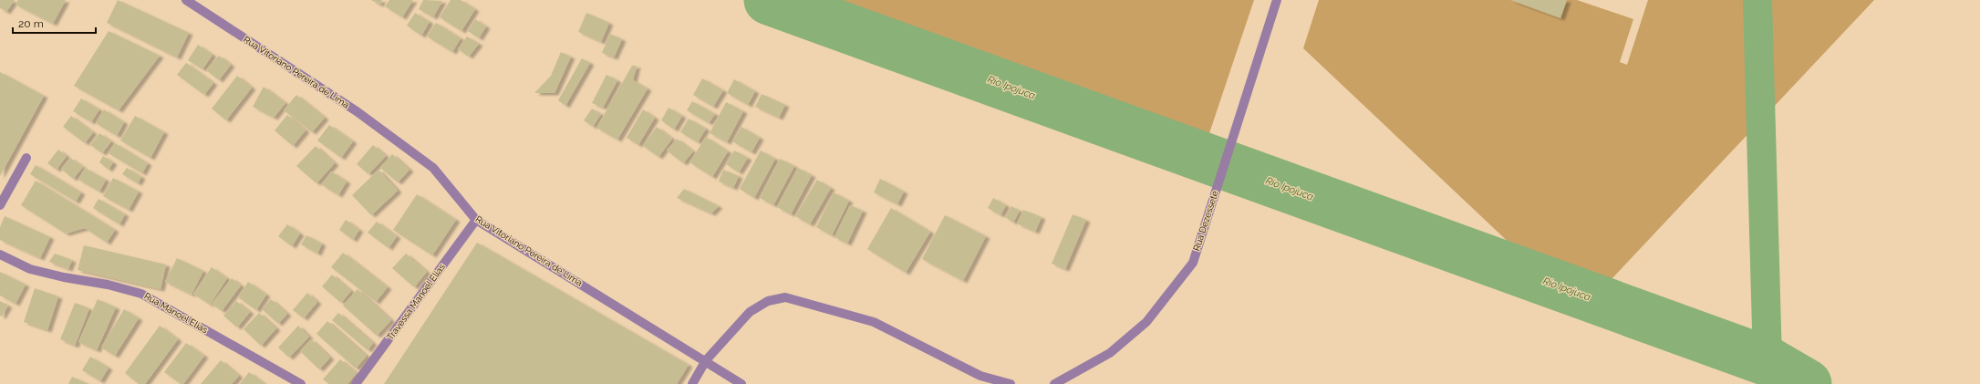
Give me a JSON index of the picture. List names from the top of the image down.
{
  "streets": {
    "street": [
      "Rua Vitoriano Pereira de Lima",
      "Rua Dezessete",
      "Travessa Manoel Elias",
      "Rua Manoel Elias"
    ]
  },
  "crossings": [
    ["Rua Vitoriano Pereira de Lima", "Travessa Manoel Elias"]
  ],
  "water": ["Rio Ipojuca"],
  "scale_bar": "20 m"
}
